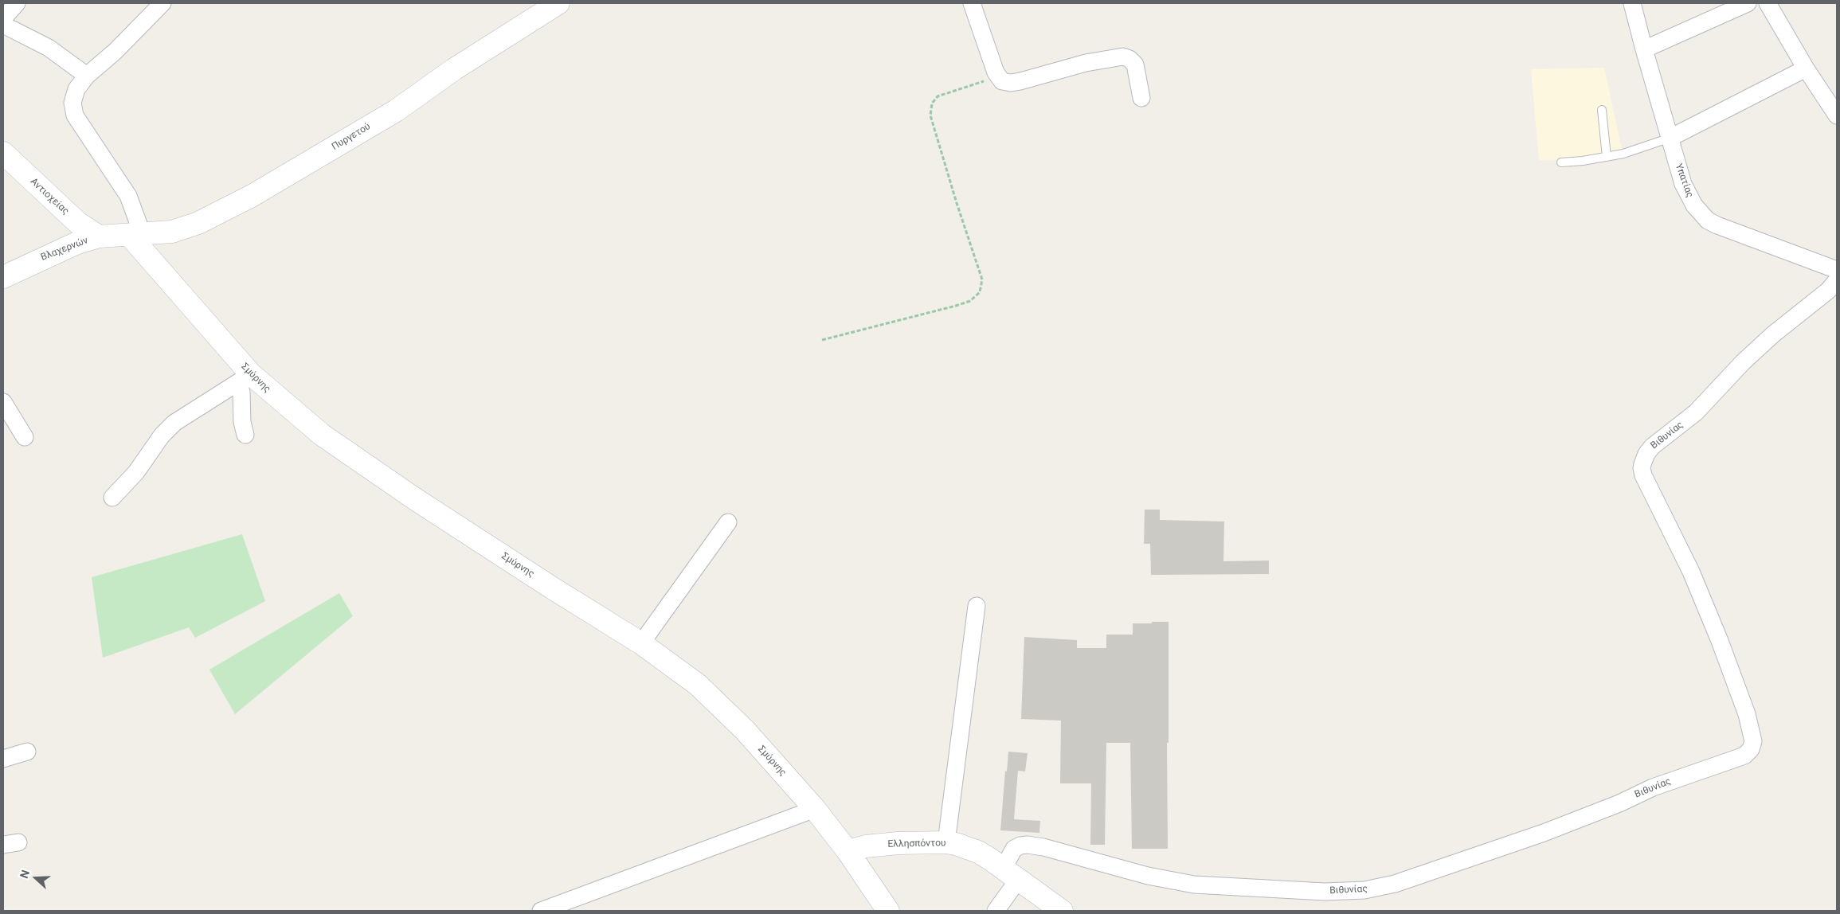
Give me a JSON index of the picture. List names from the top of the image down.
{
  "streets": {
    "street": [
      "Πυργετού",
      "Υπατίας",
      "Αντιοχείας",
      "Βλαχερνών",
      "Σμύρνης",
      "Βιθυνίας",
      "Ελλησπόντου"
    ]
  },
  "crossings": [
    ["Πυργετού", "Βλαχερνών"],
    ["Πυργετού", "Σμύρνης"],
    ["Αντιοχείας", "Βλαχερνών"],
    ["Βλαχερνών", "Σμύρνης"],
    ["Σμύρνης", "Ελλησπόντου"],
    ["Βιθυνίας", "Ελλησπόντου"]
  ],
  "north": "left"
}
